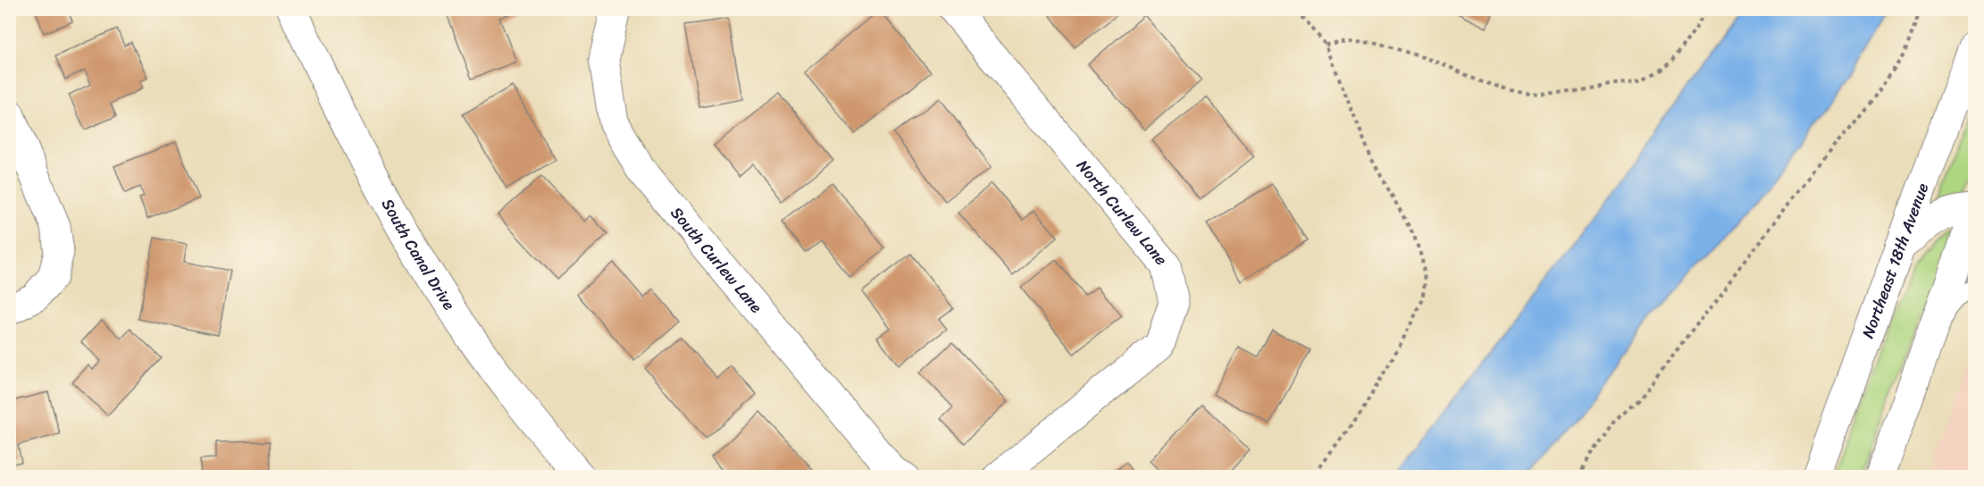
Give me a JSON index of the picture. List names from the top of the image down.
{
  "streets": {
    "street": [
      "North Curlew Lane",
      "South Canal Drive",
      "South Curlew Lane",
      "Northeast 18th Avenue"
    ]
  }
}
